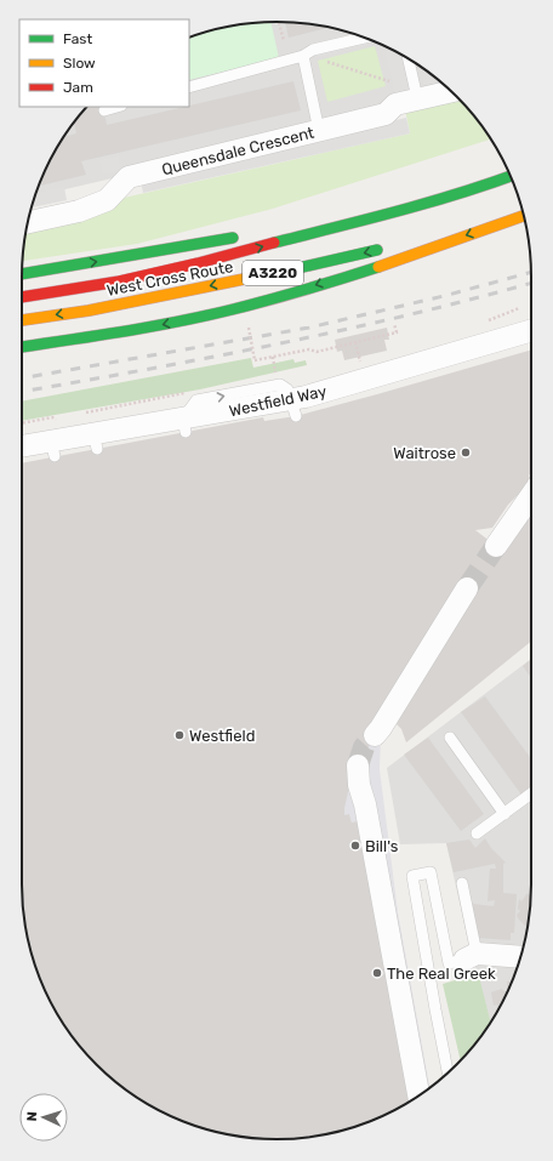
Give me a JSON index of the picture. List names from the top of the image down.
{
  "streets": {
    "highway": ["A3220", "West Cross Route"],
    "street": ["Queensdale Crescent", "Westfield Way"]
  },
  "crossings": [
    ["A3220", "West Cross Route"]
  ],
  "places": [
    "Waitrose",
    "Westfield",
    "Bill's",
    "The Real Greek"
  ],
  "legend": ["Fast", "Slow", "Jam"],
  "north": "left"
}
